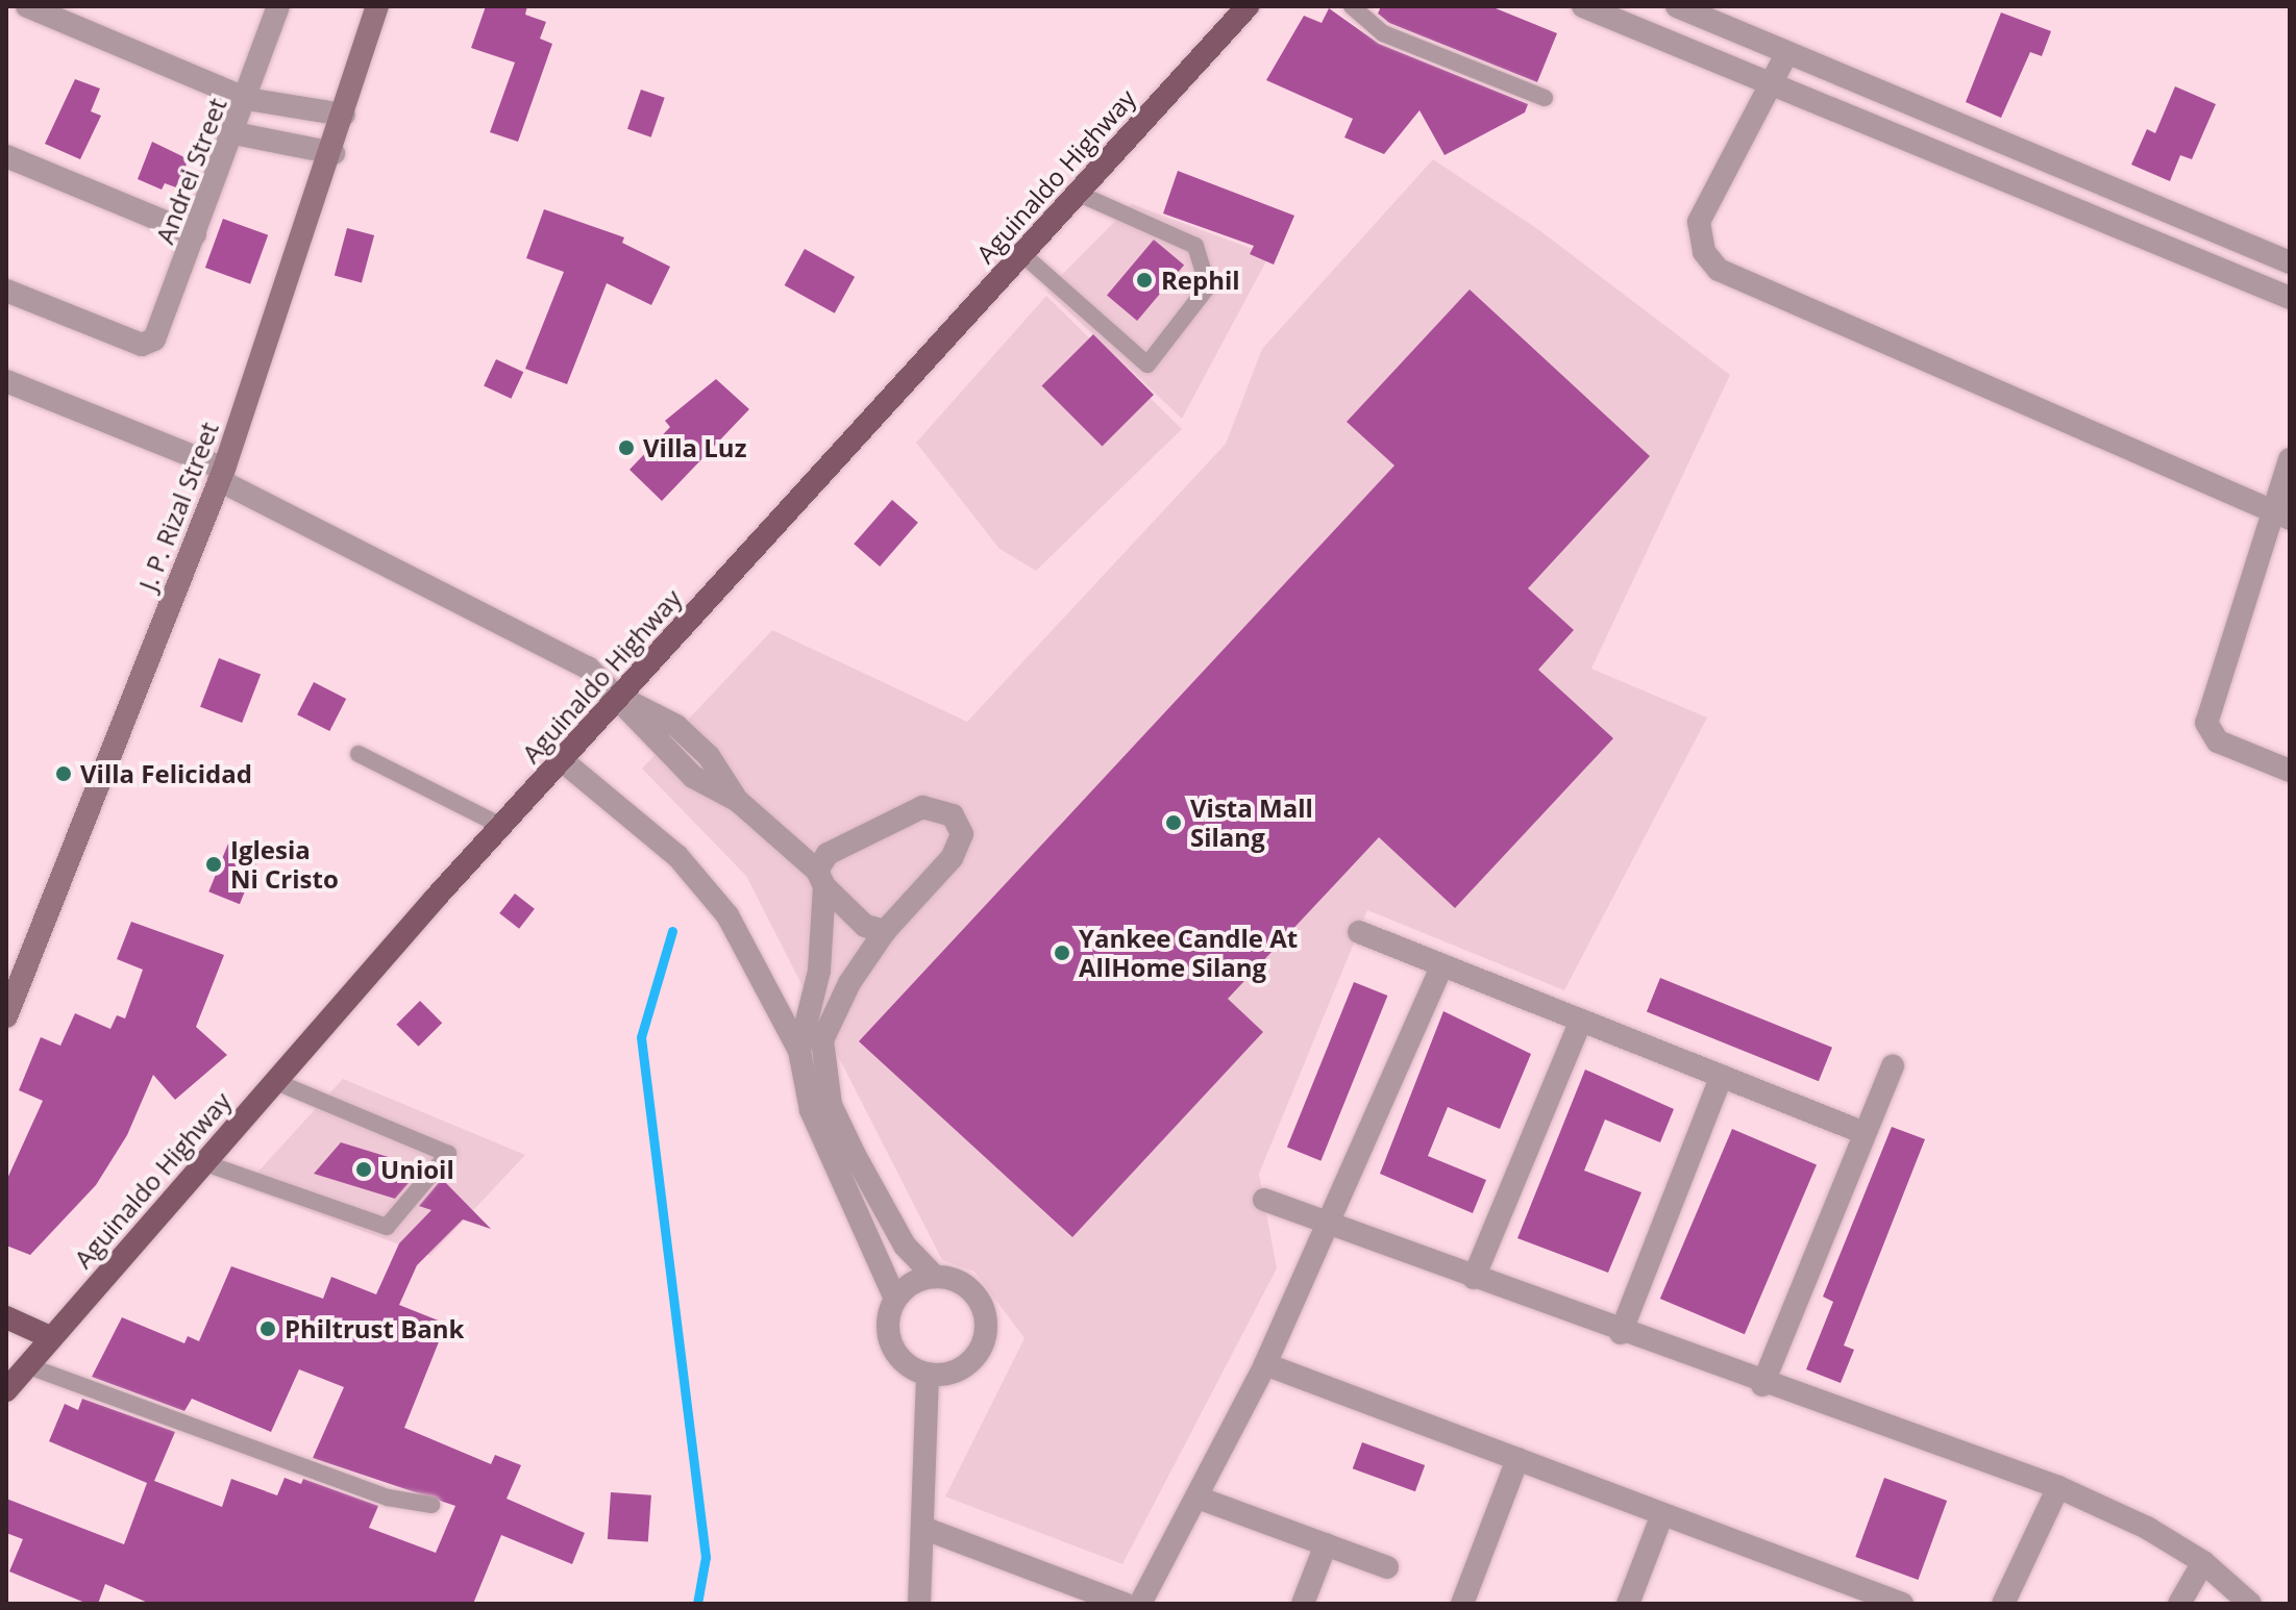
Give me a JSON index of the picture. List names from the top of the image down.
{
  "streets": {
    "main road": ["Aguinaldo Highway", "J. P. Rizal Street"],
    "street": ["Andrei Street"]
  },
  "places": [
    "Rephil",
    "Villa Luz",
    "Villa Felicidad",
    "Vista Mall Silang",
    "Iglesia Ni Cristo",
    "Yankee Candle At AllHome Silang",
    "Unioil",
    "Philtrust Bank"
  ]
}
